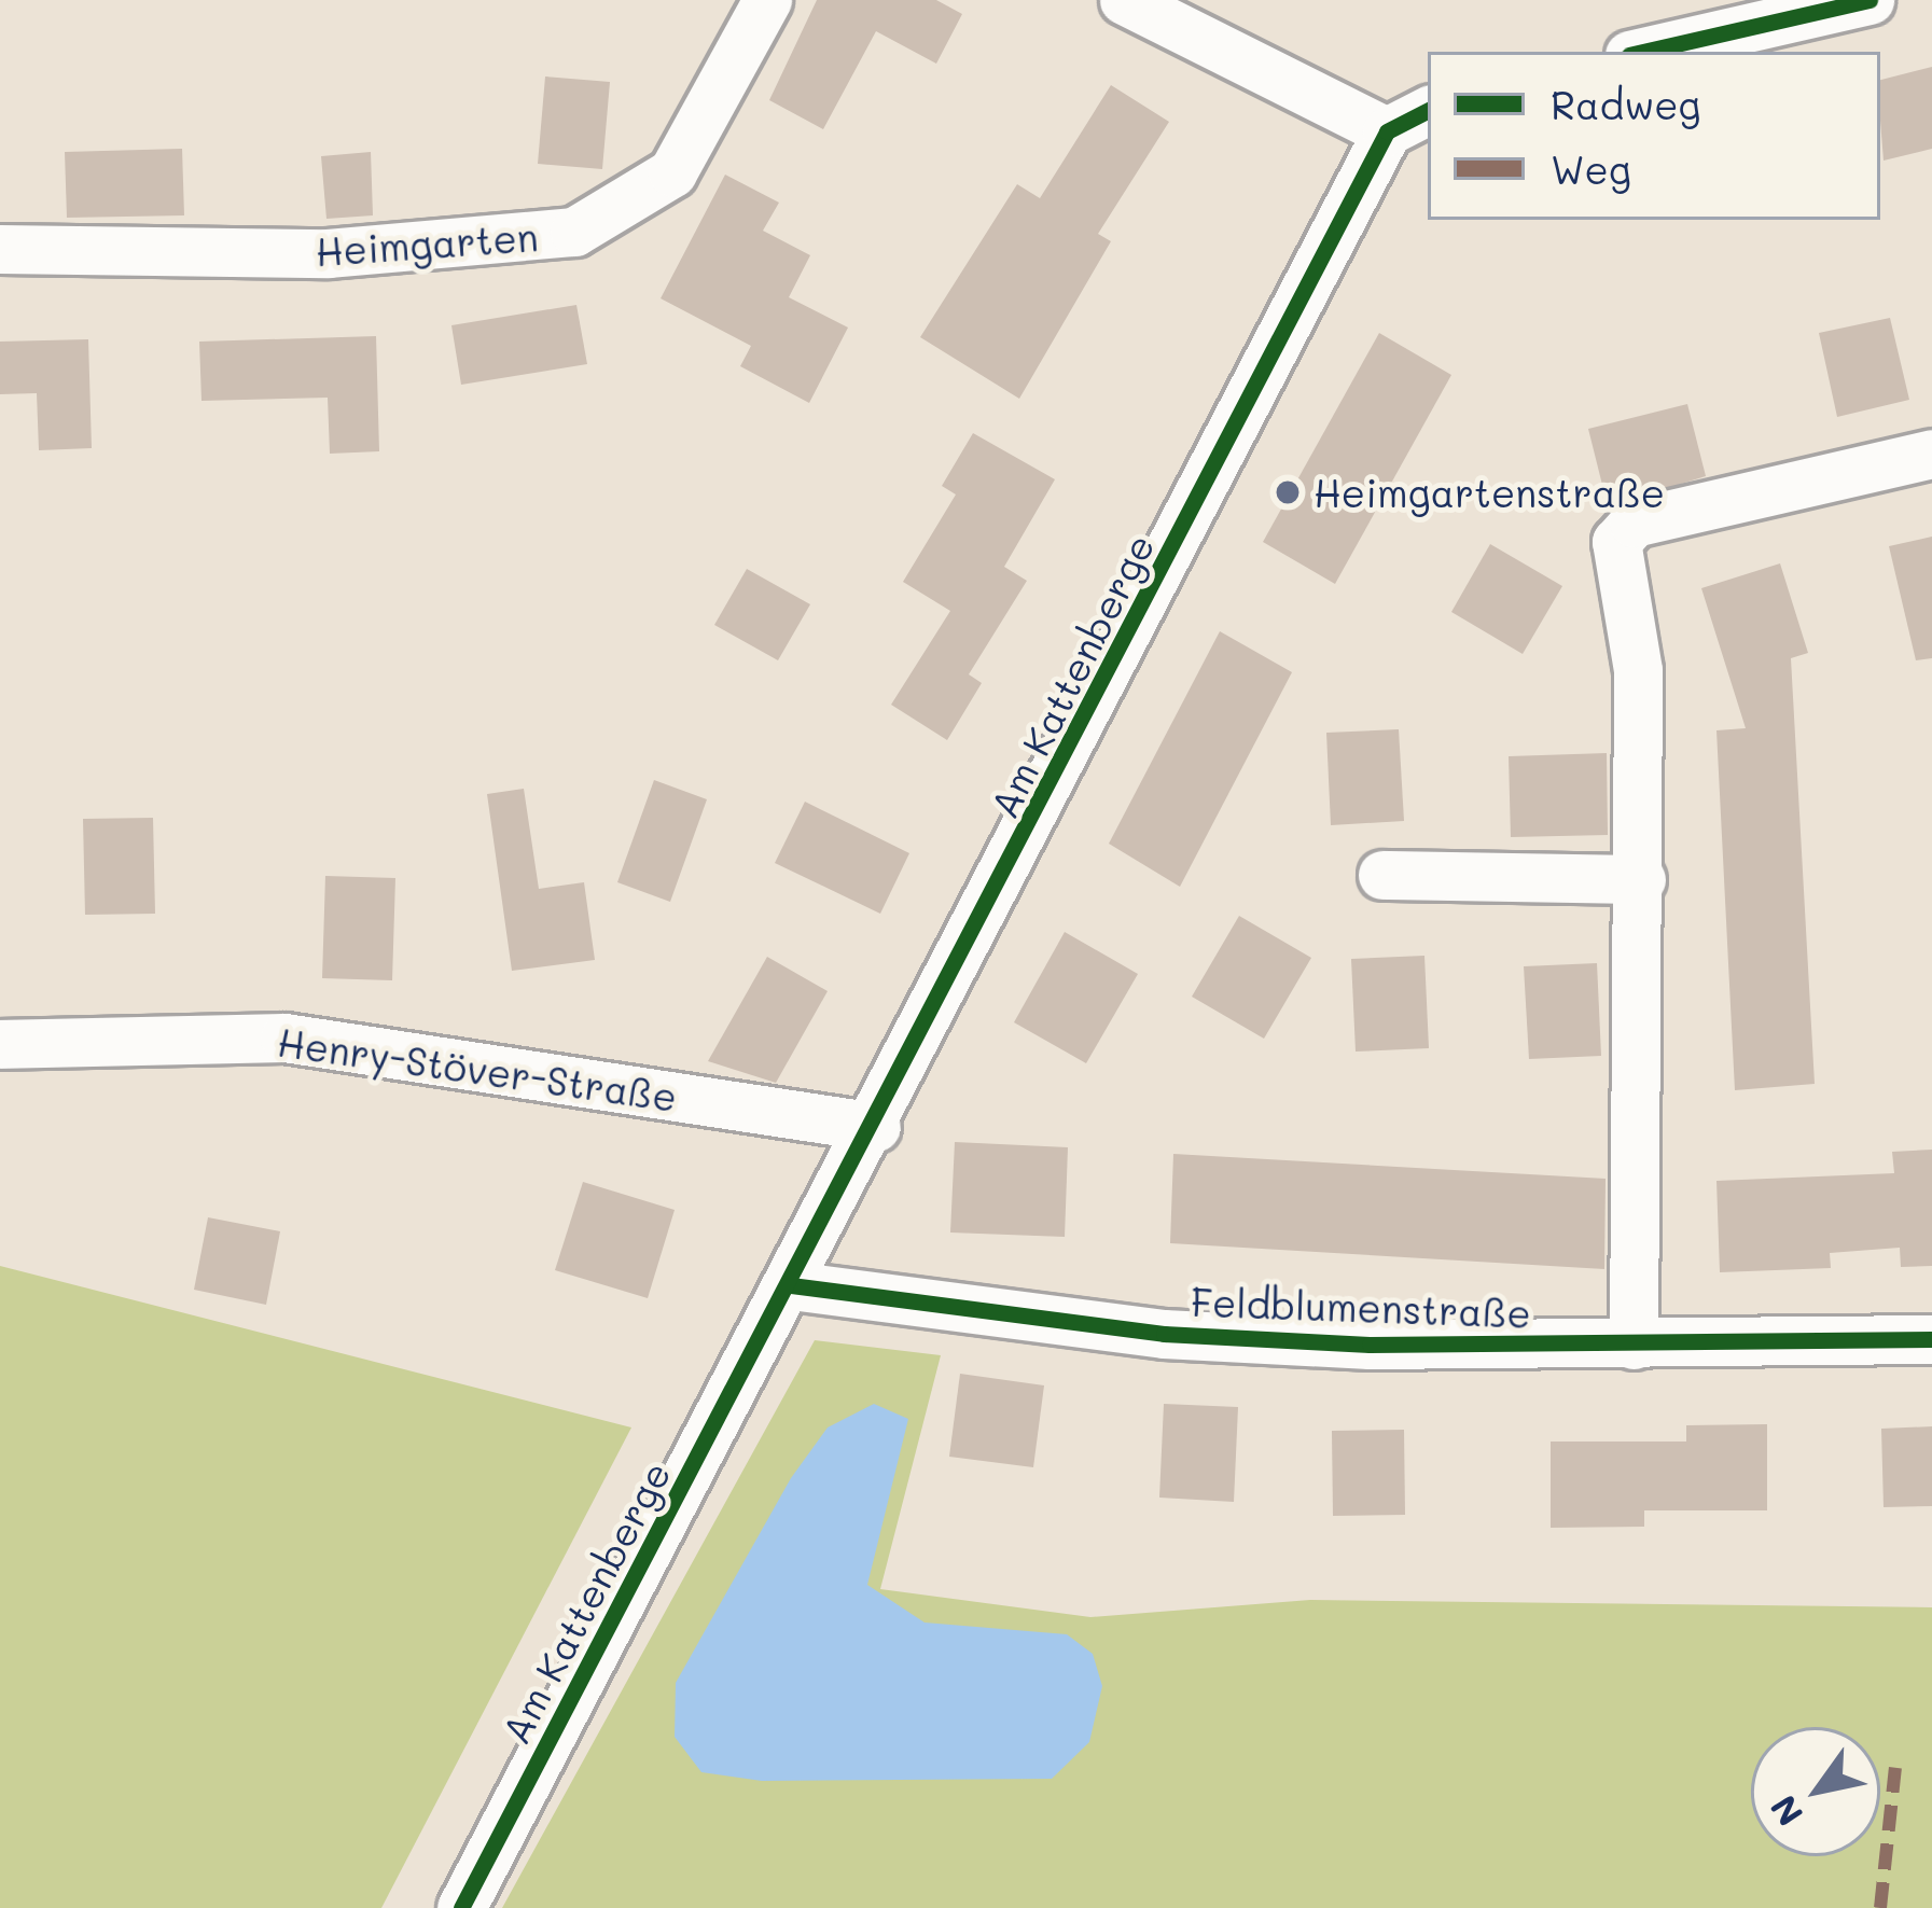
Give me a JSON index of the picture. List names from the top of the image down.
{
  "streets": {
    "street": [
      "Heimgarten",
      "Am Kattenberge",
      "Henry-Stöver-Straße",
      "Feldblumenstraße"
    ]
  },
  "crossings": [
    ["Am Kattenberge", "Henry-Stöver-Straße"],
    ["Am Kattenberge", "Feldblumenstraße"]
  ],
  "places": ["Heimgartenstraße"],
  "legend": ["Radweg", "Weg"],
  "north": "bottom left"
}
